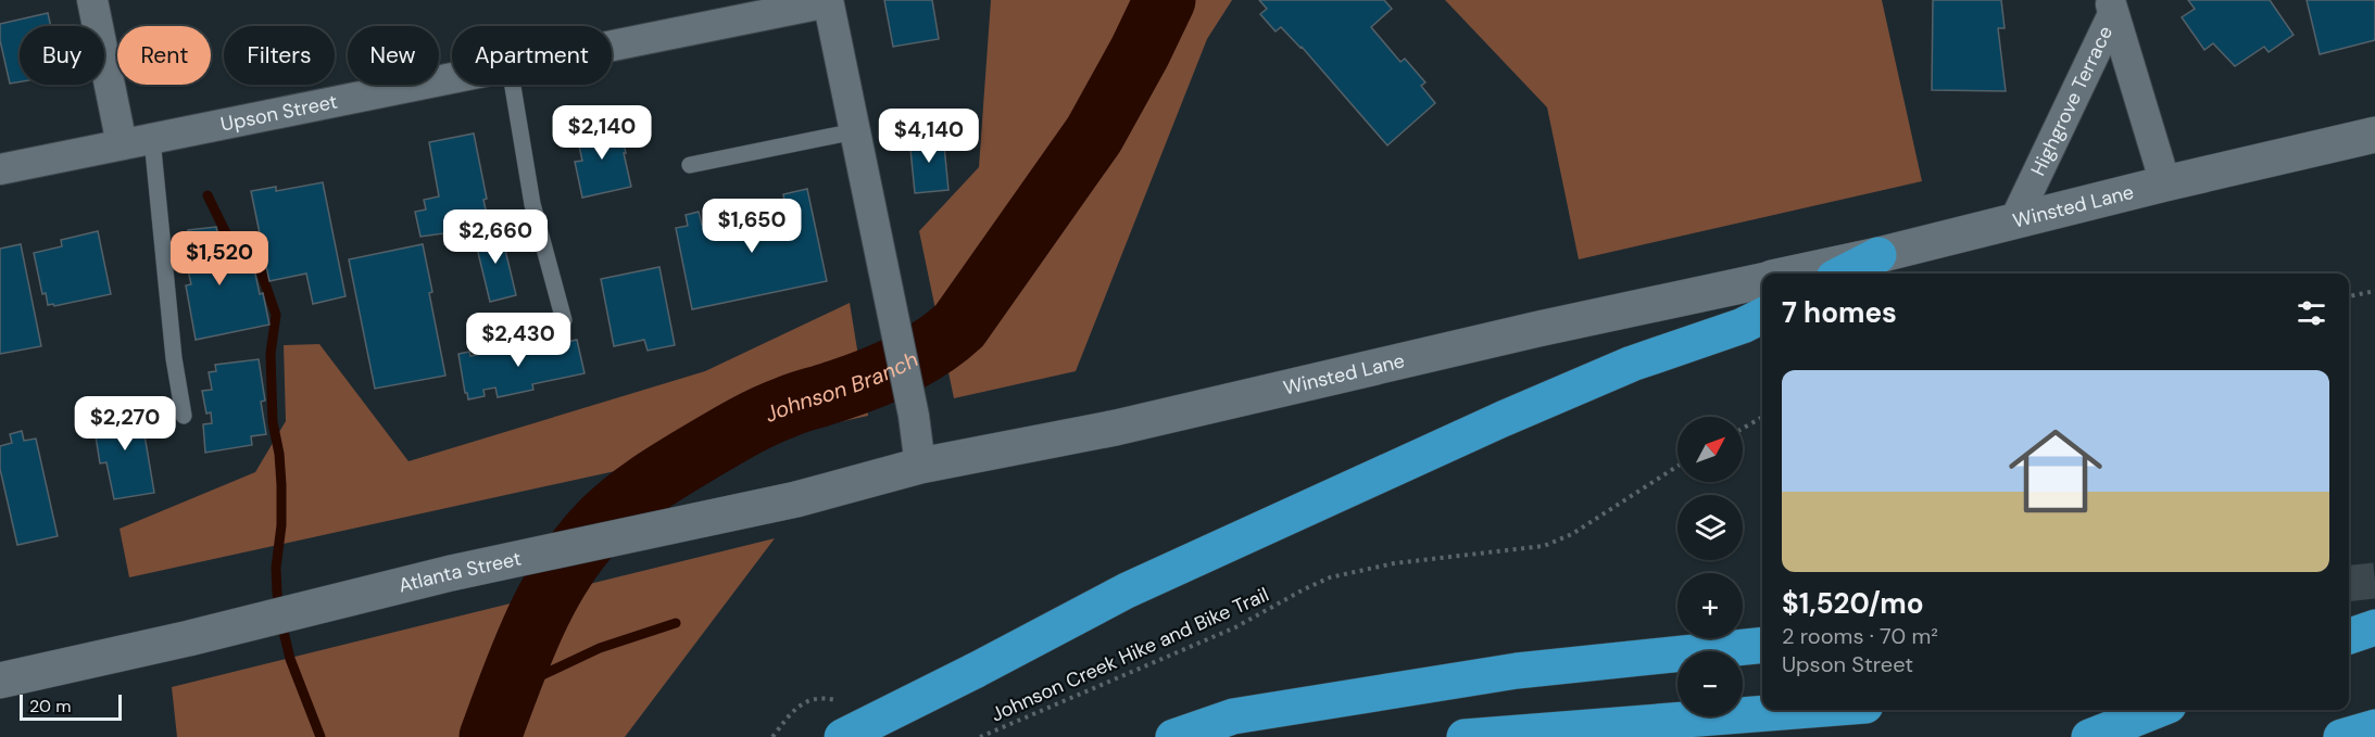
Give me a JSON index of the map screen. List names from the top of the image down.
{
  "streets": {
    "main road": ["Winsted Lane", "Atlanta Street"],
    "street": ["Highgrove Terrace", "Upson Street"],
    "path": ["Johnson Creek Hike and Bike Trail"]
  },
  "crossings": [
    ["Highgrove Terrace", "Winsted Lane"],
    ["Winsted Lane", "Atlanta Street"]
  ],
  "water": ["Johnson Branch"],
  "scale_bar": "20 m",
  "north": "top right",
  "page": {
    "chip": [
      "Buy",
      "Rent",
      "Filters",
      "New",
      "Apartment"
    ],
    "price": [
      "$2,140",
      "$4,140",
      "$1,650",
      "$2,660",
      "$1,520",
      "$2,430",
      "$2,270"
    ],
    "heading": "7 homes",
    "list": [
      {
        "name": "$1,520/mo",
        "note": "2 rooms · 70 m² · Upson Street"
      }
    ],
    "map_buttons": ["+", "−"],
    "scale": "20 m"
  }
}
